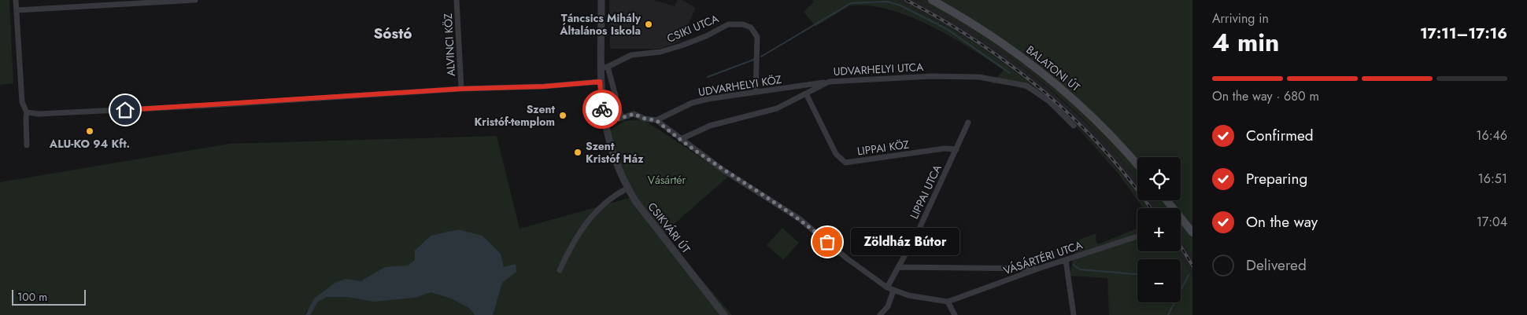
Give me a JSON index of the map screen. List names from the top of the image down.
{
  "streets": {
    "main road": ["BALATONI ÚT"],
    "street": [
      "CSIKI UTCA",
      "ALVINCI KÖZ",
      "UDVARHELYI UTCA",
      "UDVARHELYI KÖZ",
      "LIPPAI KÖZ",
      "LIPPAI UTCA",
      "CSIKVÁRI ÚT",
      "VÁSÁRTÉRI UTCA"
    ]
  },
  "crossings": [
    ["CSIKI UTCA", "UDVARHELYI KÖZ"],
    ["CSIKI UTCA", "CSIKVÁRI ÚT"],
    ["UDVARHELYI UTCA", "UDVARHELYI KÖZ"],
    ["UDVARHELYI UTCA", "LIPPAI KÖZ"],
    ["LIPPAI KÖZ", "LIPPAI UTCA"]
  ],
  "districts": ["Sóstó"],
  "parks": ["Vásártér"],
  "places": [
    "Táncsics Mihály Általános Iskola",
    "Szent Kristóf-templom",
    "ALU-KO 94 Kft.",
    "Szent Kristóf Ház",
    "Zöldház Bútor"
  ],
  "scale_bar": "100 m",
  "page": {
    "heading": ["4 min", "Arriving in", "17:11–17:16"],
    "bar": "On the way · 680 m",
    "list": [
      ["Confirmed", "16:46"],
      ["Preparing", "16:51"],
      ["On the way", "17:04"],
      "Delivered"
    ],
    "map_buttons": ["+", "−"],
    "bubble": "Zöldház Bútor",
    "scale": "100 m"
  }
}
